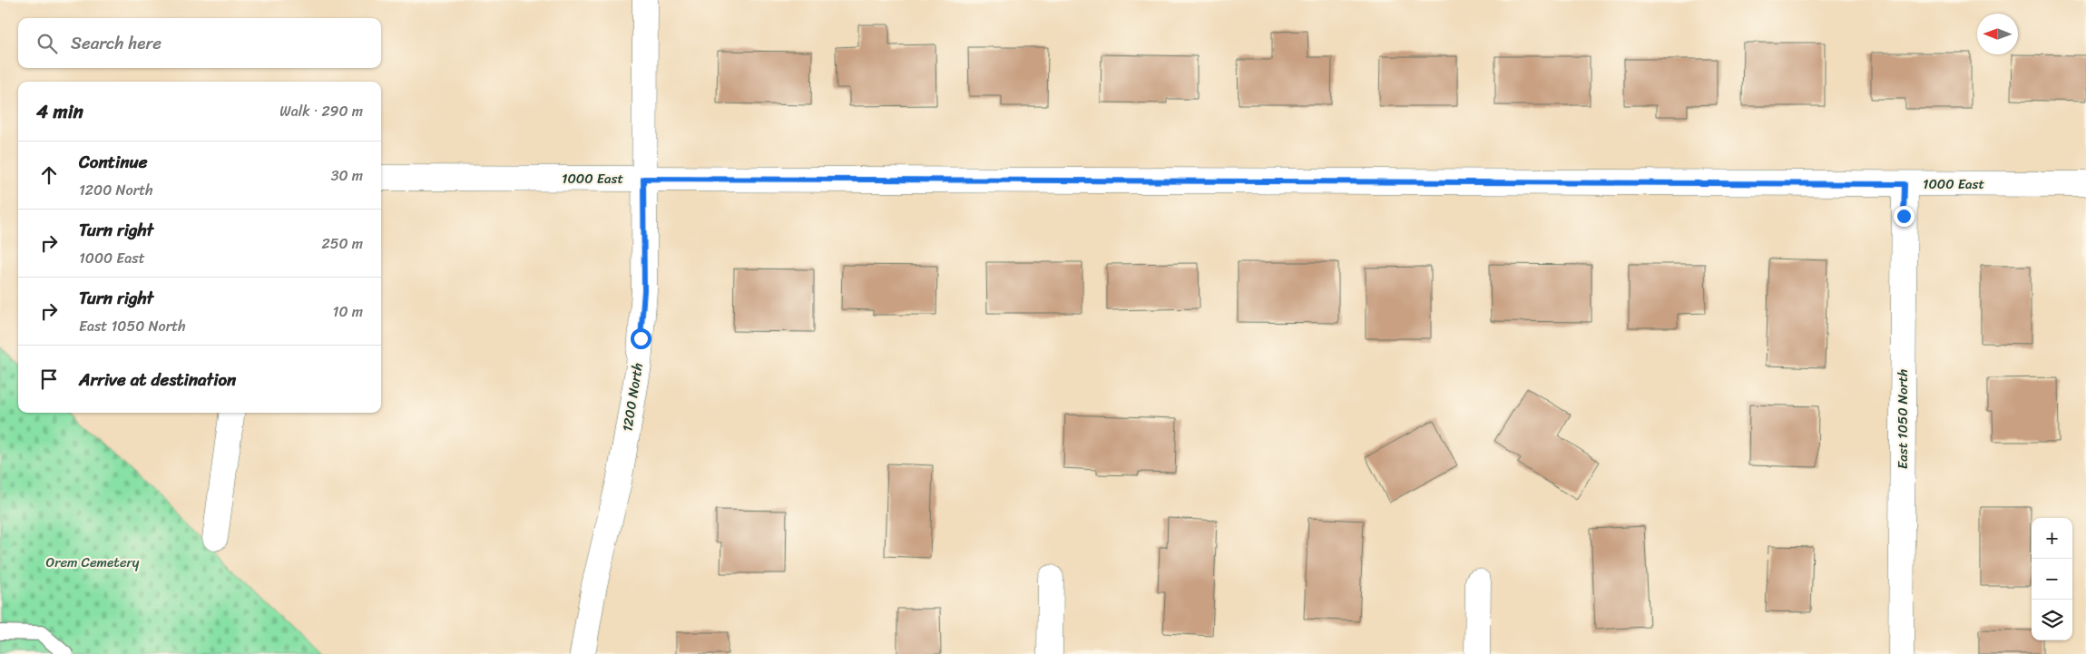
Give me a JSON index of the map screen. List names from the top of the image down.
{
  "streets": {
    "street": ["1000 East", "1200 North", "East 1050 North"]
  },
  "crossings": [
    ["1000 East", "1200 North"],
    ["1000 East", "East 1050 North"]
  ],
  "parks": ["Orem Cemetery"],
  "north": "left",
  "page": {
    "search": "Search here",
    "heading": ["4 min", "Walk · 290 m"],
    "list": [
      ["Continue", "1200 North", "30 m"],
      ["Turn right", "1000 East", "250 m"],
      ["Turn right", "East 1050 North", "10 m"],
      "Arrive at destination"
    ],
    "map_buttons": ["+", "−"]
  }
}
